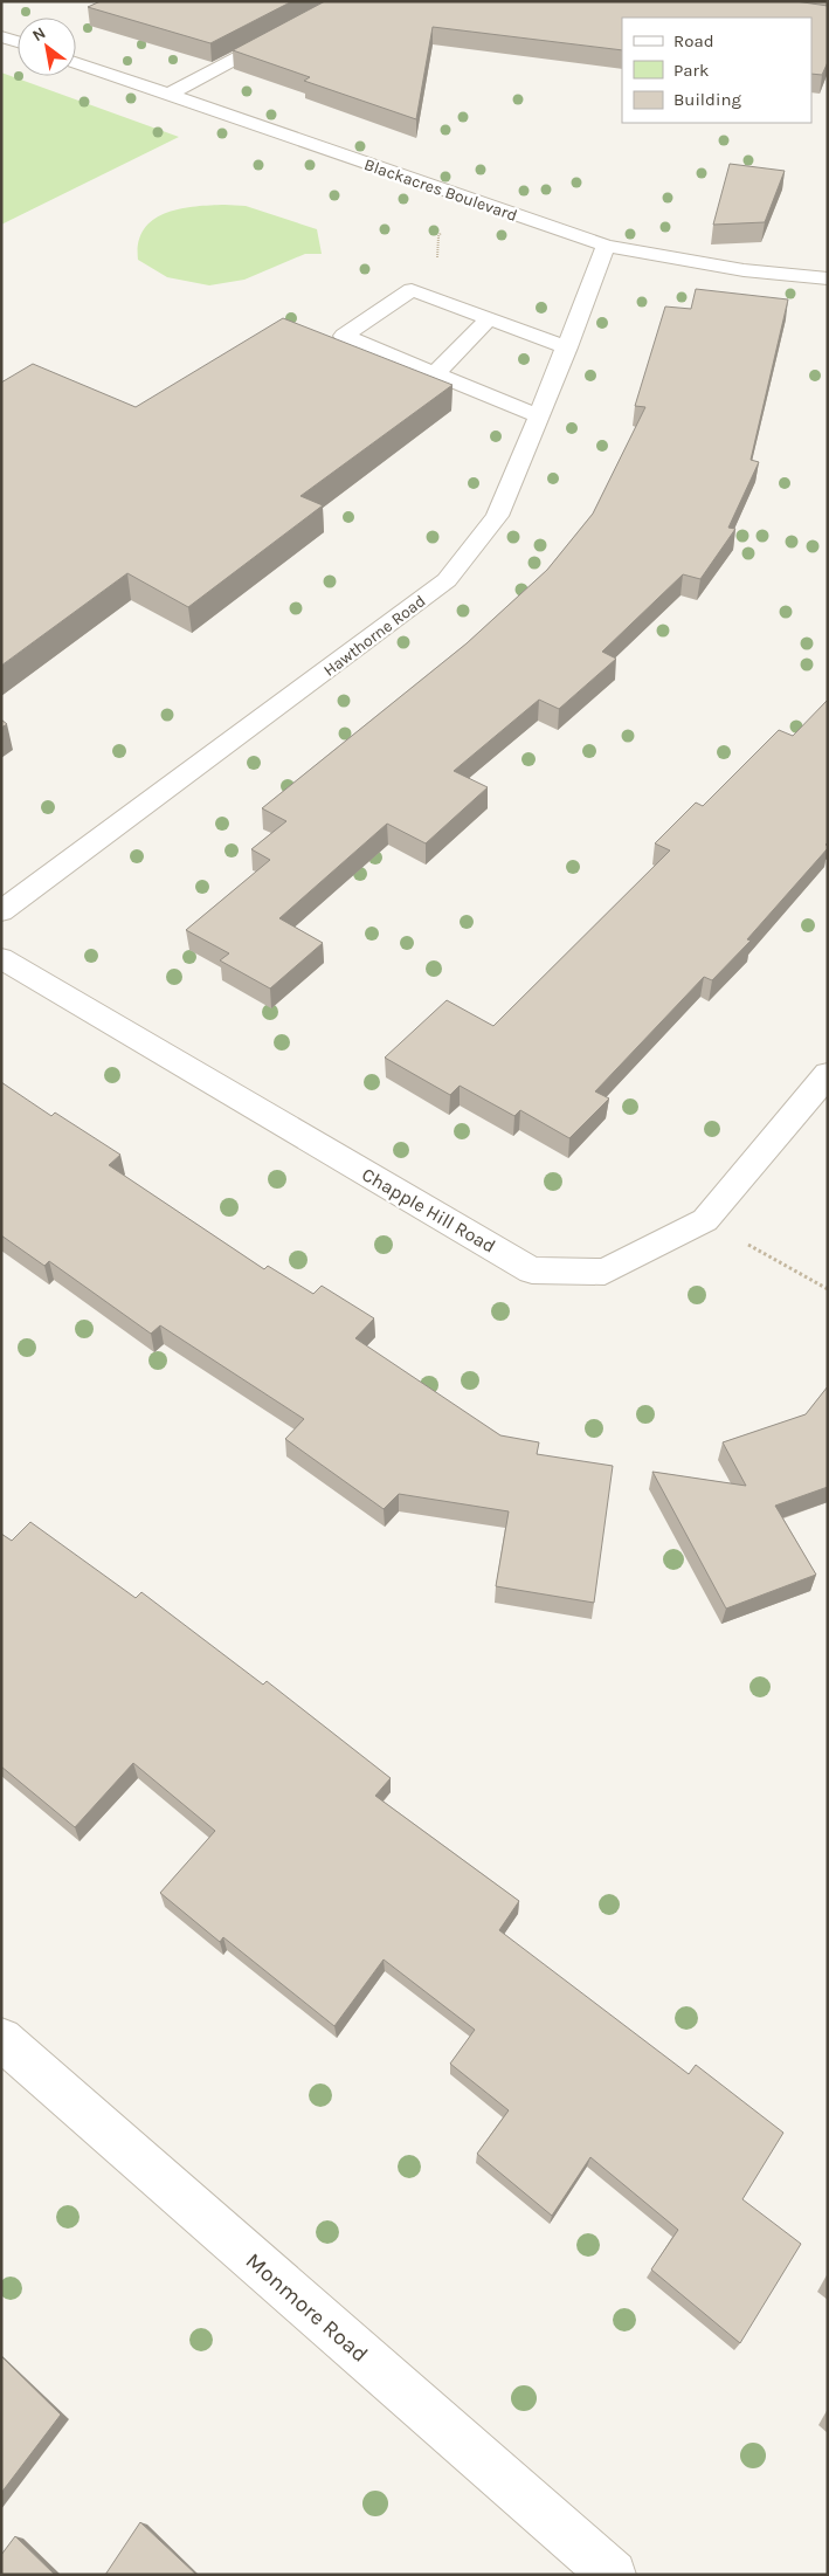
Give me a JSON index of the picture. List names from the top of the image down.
{
  "streets": {
    "street": [
      "Blackacres Boulevard",
      "Hawthorne Road",
      "Chapple Hill Road",
      "Monmore Road"
    ]
  },
  "crossings": [
    ["Blackacres Boulevard", "Hawthorne Road"]
  ],
  "legend": ["Road", "Park", "Building"],
  "north": "top left"
}
